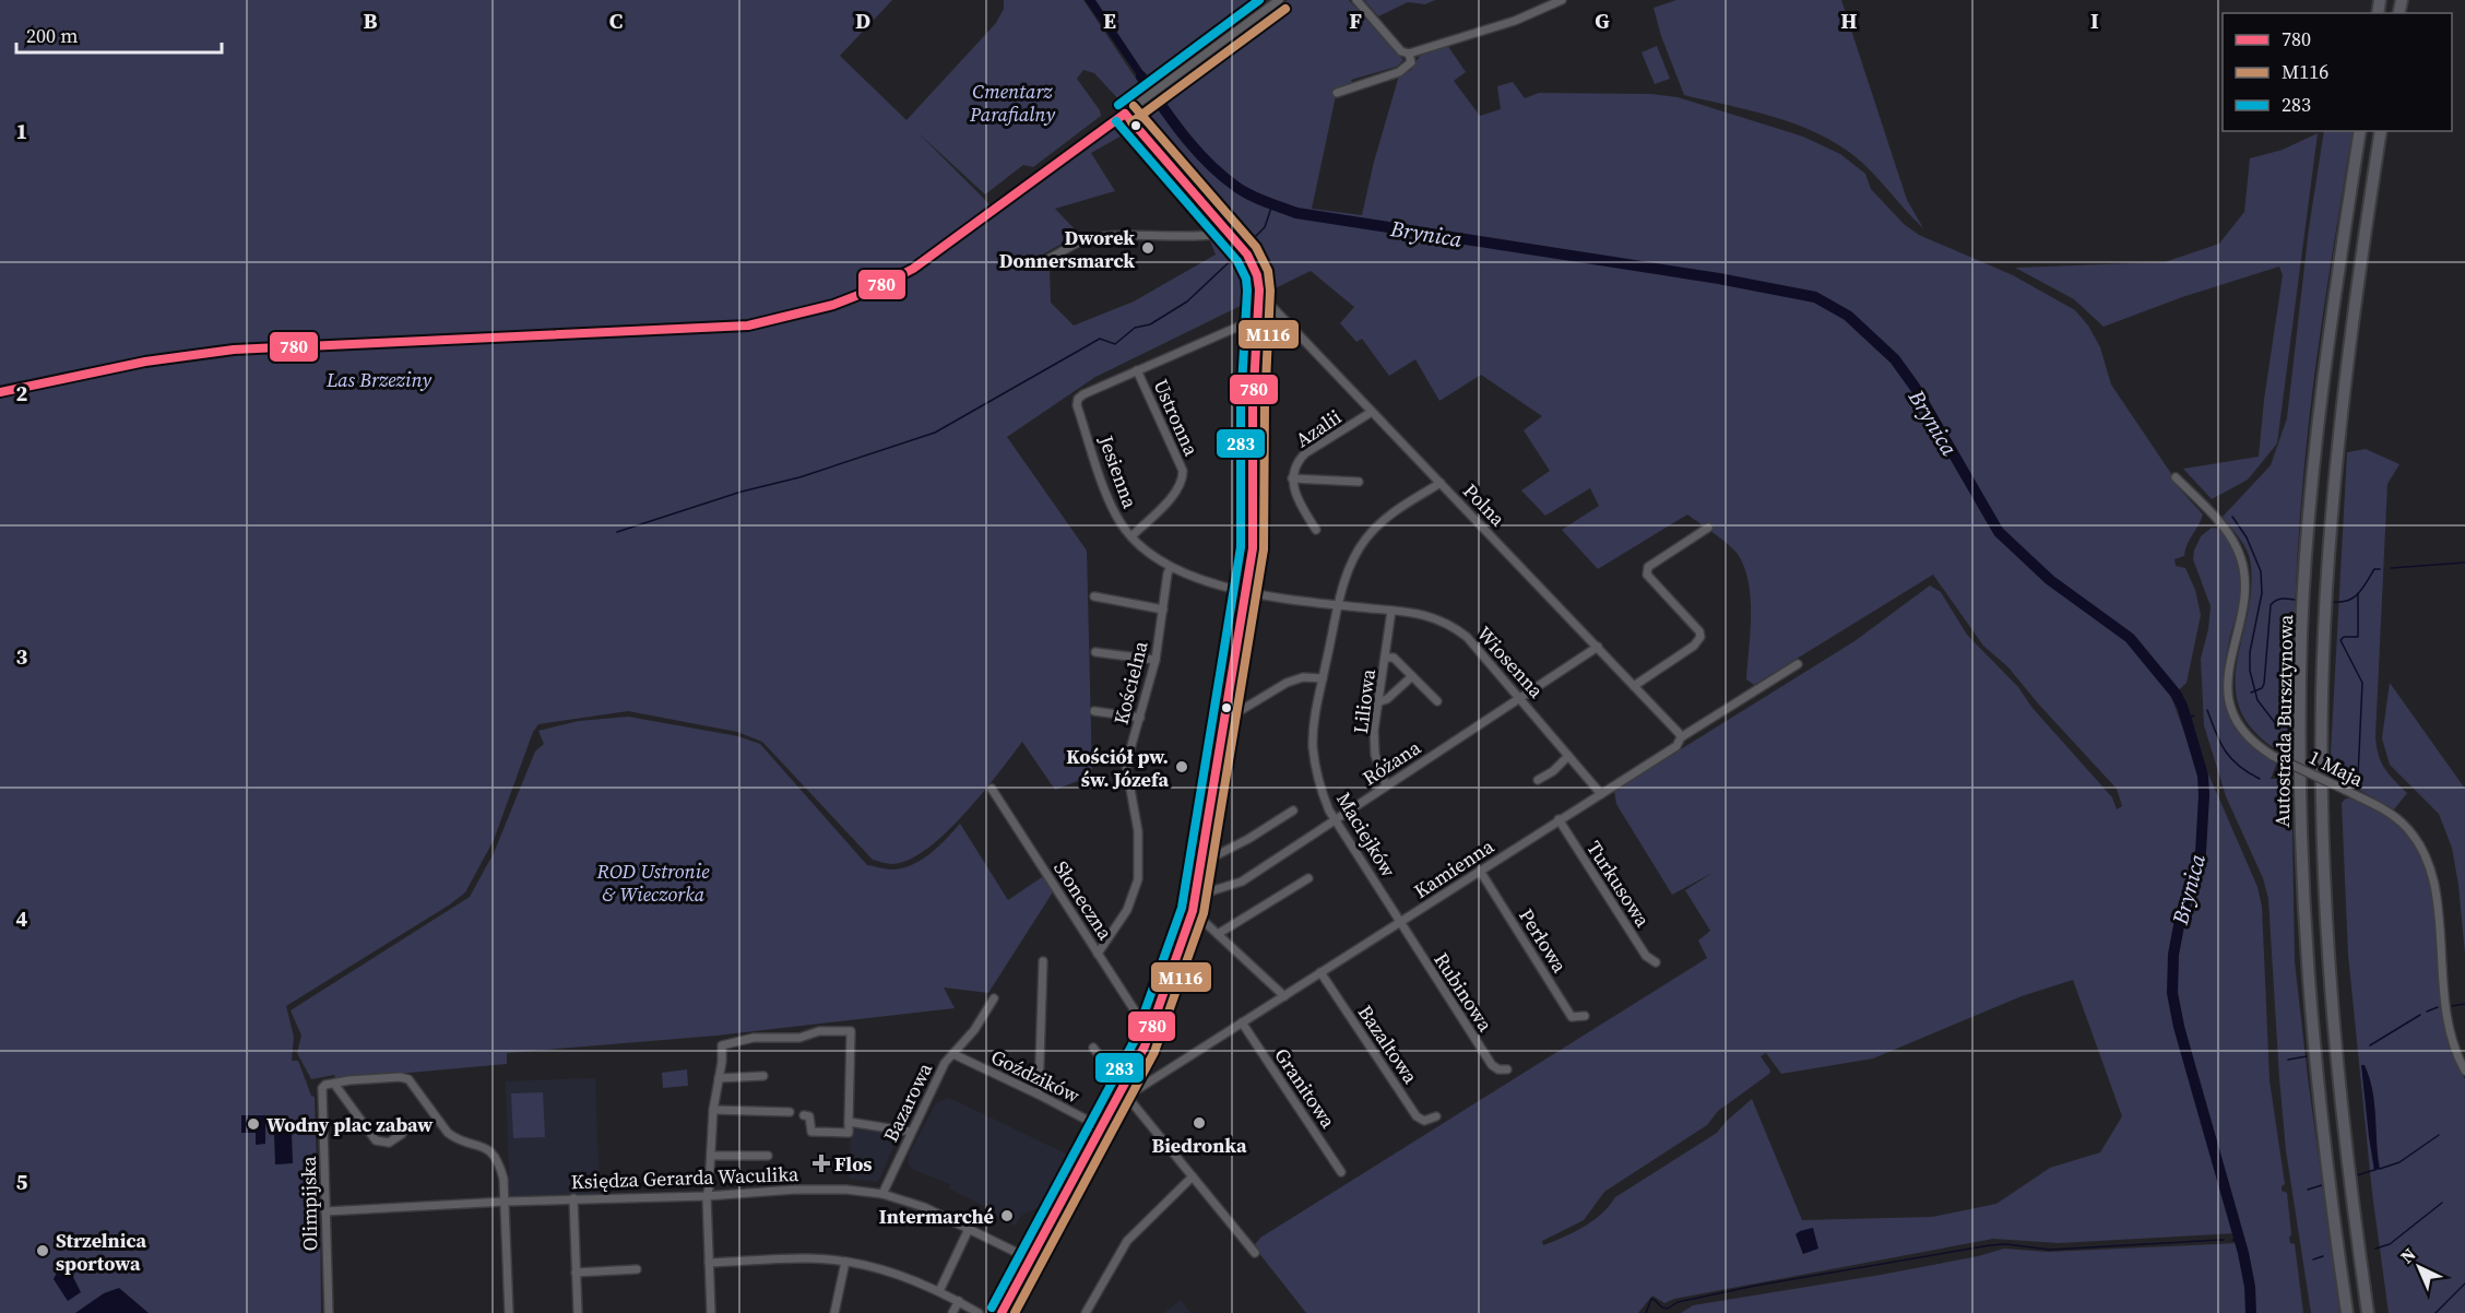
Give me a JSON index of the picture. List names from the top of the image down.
{
  "streets": {
    "highway": ["Autostrada Bursztynowa"],
    "street": [
      "Ustronna",
      "Azalii",
      "Jesienna",
      "Polna",
      "Wiosenna",
      "Kościelna",
      "Liliowa",
      "Różana",
      "1 Maja",
      "Maciejków",
      "Kamienna",
      "Turkusowa",
      "Słoneczna",
      "Perłowa",
      "Rubinowa",
      "Bazaltowa",
      "Goździków",
      "Granitowa",
      "Bazarowa",
      "Księdza Gerarda Waculika",
      "Olimpijska"
    ]
  },
  "crossings": [
    ["Ustronna", "Jesienna"],
    ["Azalii", "Polna"],
    ["Jesienna", "Wiosenna"],
    ["Jesienna", "Kościelna"],
    ["Polna", "Różana"],
    ["Polna", "Maciejków"],
    ["Polna", "Kamienna"],
    ["Wiosenna", "Liliowa"],
    ["Wiosenna", "Różana"],
    ["Wiosenna", "Maciejków"],
    ["Wiosenna", "Kamienna"],
    ["Kościelna", "Słoneczna"],
    ["Liliowa", "Różana"],
    ["Różana", "Maciejków"],
    ["Maciejków", "Kamienna"],
    ["Maciejków", "Rubinowa"],
    ["Kamienna", "Turkusowa"],
    ["Kamienna", "Perłowa"],
    ["Kamienna", "Rubinowa"],
    ["Kamienna", "Bazaltowa"],
    ["Kamienna", "Granitowa"],
    ["Goździków", "Bazarowa"],
    ["Bazarowa", "Księdza Gerarda Waculika"],
    ["Księdza Gerarda Waculika", "Olimpijska"]
  ],
  "water": ["Brynica"],
  "parks": ["Cmentarz Parafialny", "Las Brzeziny", "ROD Ustronie & Wieczorka"],
  "places": {
    "other": [
      "Dworek Donnersmarck",
      "Kościół pw. św. Józefa",
      "Biedronka",
      "Wodny plac zabaw",
      "Intermarché",
      "Strzelnica sportowa"
    ],
    "health": ["Flos"]
  },
  "lines": ["transit line 283", "transit line M116", "transit line 780"],
  "legend": ["780", "M116", "283"],
  "scale_bar": "200 m",
  "north": "top left",
  "grid": {
    "columns": [
      "B",
      "C",
      "D",
      "E",
      "F",
      "G",
      "H",
      "I"
    ],
    "rows": [
      "1",
      "2",
      "3",
      "4",
      "5"
    ]
  }
}
